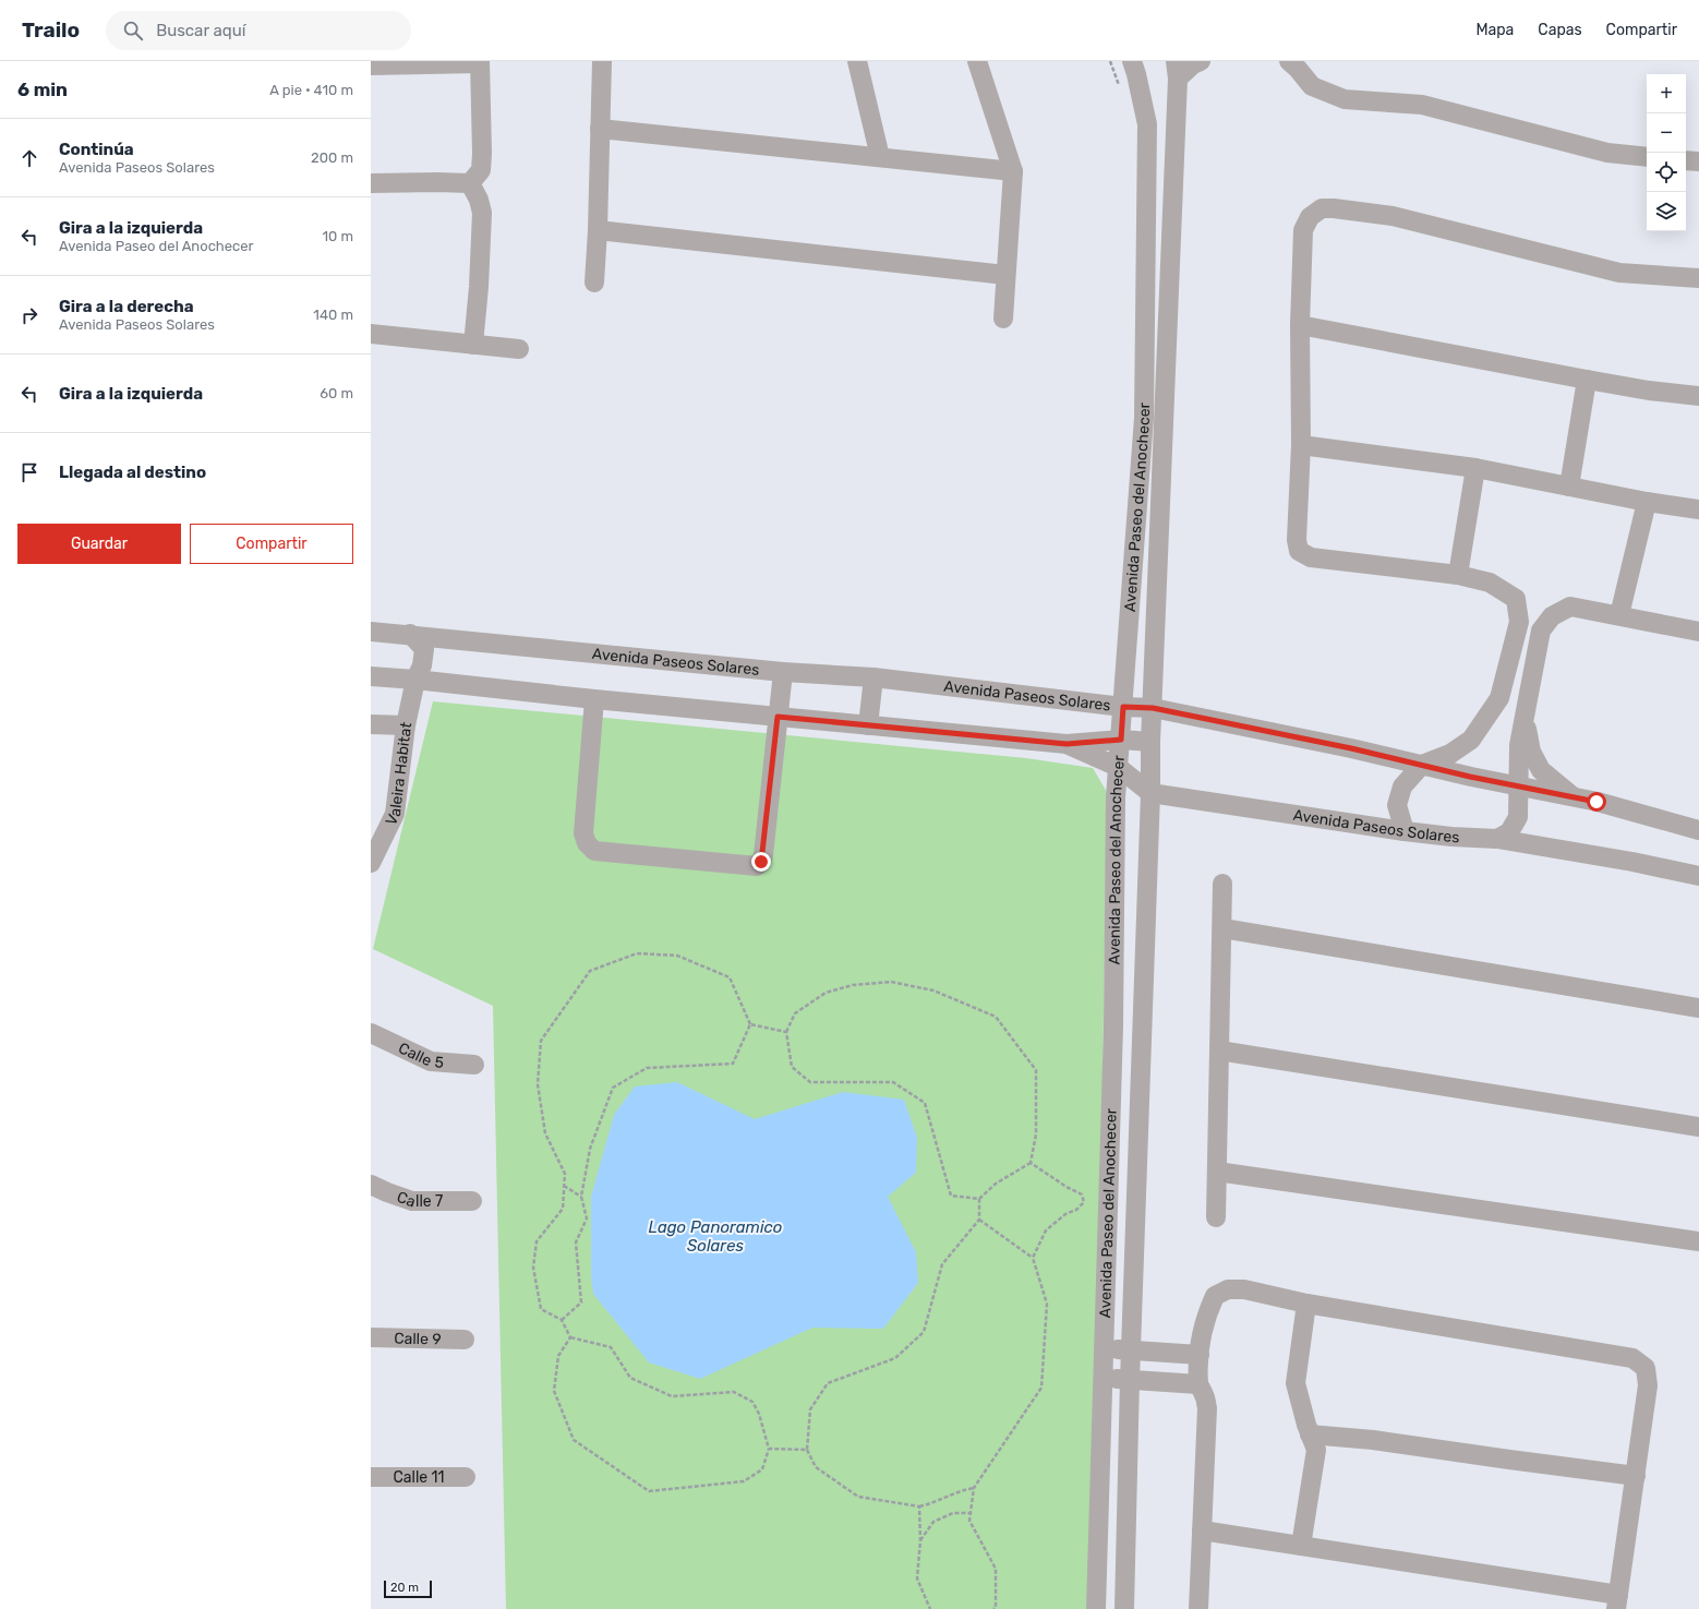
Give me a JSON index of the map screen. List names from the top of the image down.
{
  "streets": {
    "street": [
      "Avenida Paseo del Anochecer",
      "Avenida Paseos Solares",
      "Valeira Habitat",
      "Calle 5",
      "Calle 7",
      "Calle 9",
      "Calle 11"
    ]
  },
  "crossings": [
    ["Avenida Paseo del Anochecer", "Avenida Paseos Solares"],
    ["Avenida Paseos Solares", "Valeira Habitat"]
  ],
  "water": ["Lago Panoramico Solares"],
  "scale_bar": "20 m",
  "page": {
    "header": "Trailo",
    "search": "Buscar aquí",
    "nav": ["Mapa", "Capas", "Compartir"],
    "heading": ["6 min", "A pie · 410 m"],
    "map_buttons": ["+", "−"],
    "list": [
      ["Continúa", "Avenida Paseos Solares", "200 m"],
      ["Gira a la izquierda", "Avenida Paseo del Anochecer", "10 m"],
      ["Gira a la derecha", "Avenida Paseos Solares", "140 m"],
      ["Gira a la izquierda", "60 m"],
      "Llegada al destino"
    ],
    "buttons": ["Guardar", "Compartir"],
    "scale": "20 m"
  }
}
